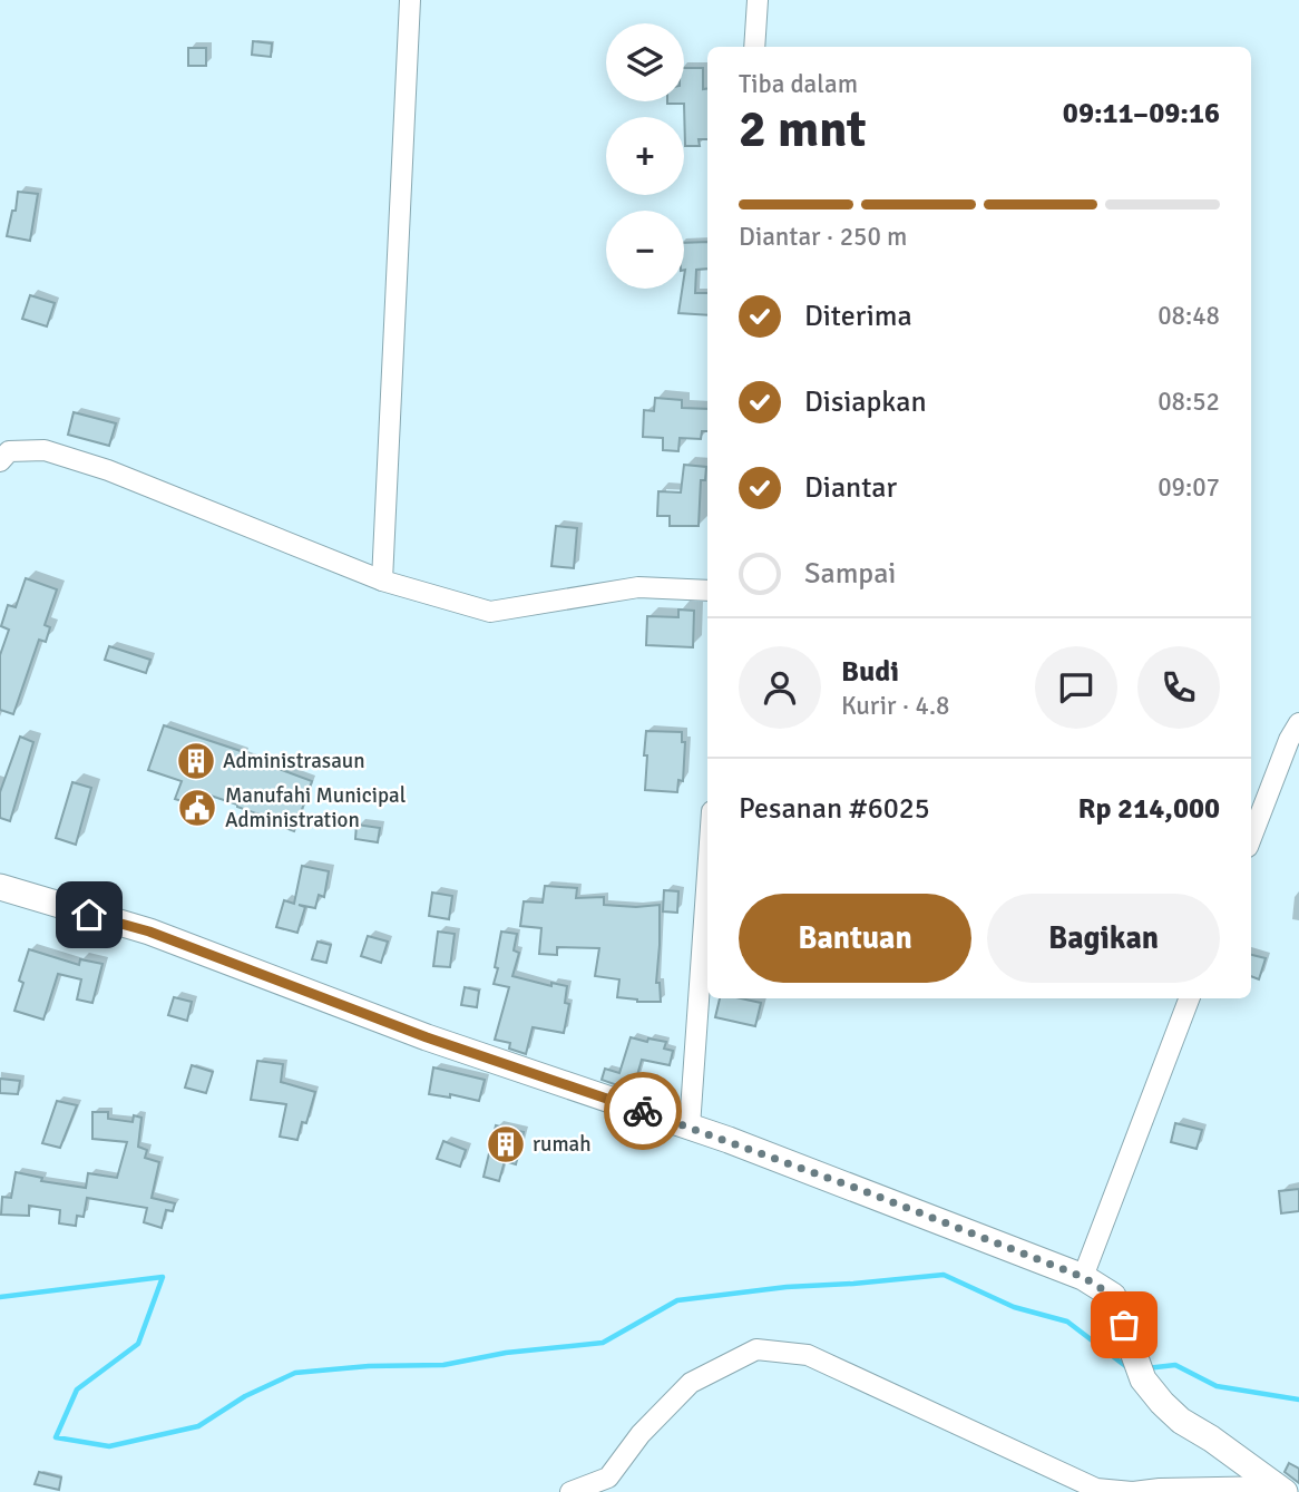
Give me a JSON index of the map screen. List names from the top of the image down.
{
  "places": {
    "building": ["Administrasaun", "rumah"],
    "public building": ["Manufahi Municipal Administration"]
  },
  "page": {
    "map_buttons": ["+", "−"],
    "heading": ["2 mnt", "Tiba dalam", "09:11–09:16"],
    "panel": [
      "Budi",
      "Kurir · 4.8",
      "Pesanan #6025",
      "Rp 214,000"
    ],
    "bar": "Diantar · 250 m",
    "list": [
      ["Diterima", "08:48"],
      ["Disiapkan", "08:52"],
      ["Diantar", "09:07"],
      "Sampai"
    ],
    "buttons": ["Bantuan", "Bagikan"]
  }
}
